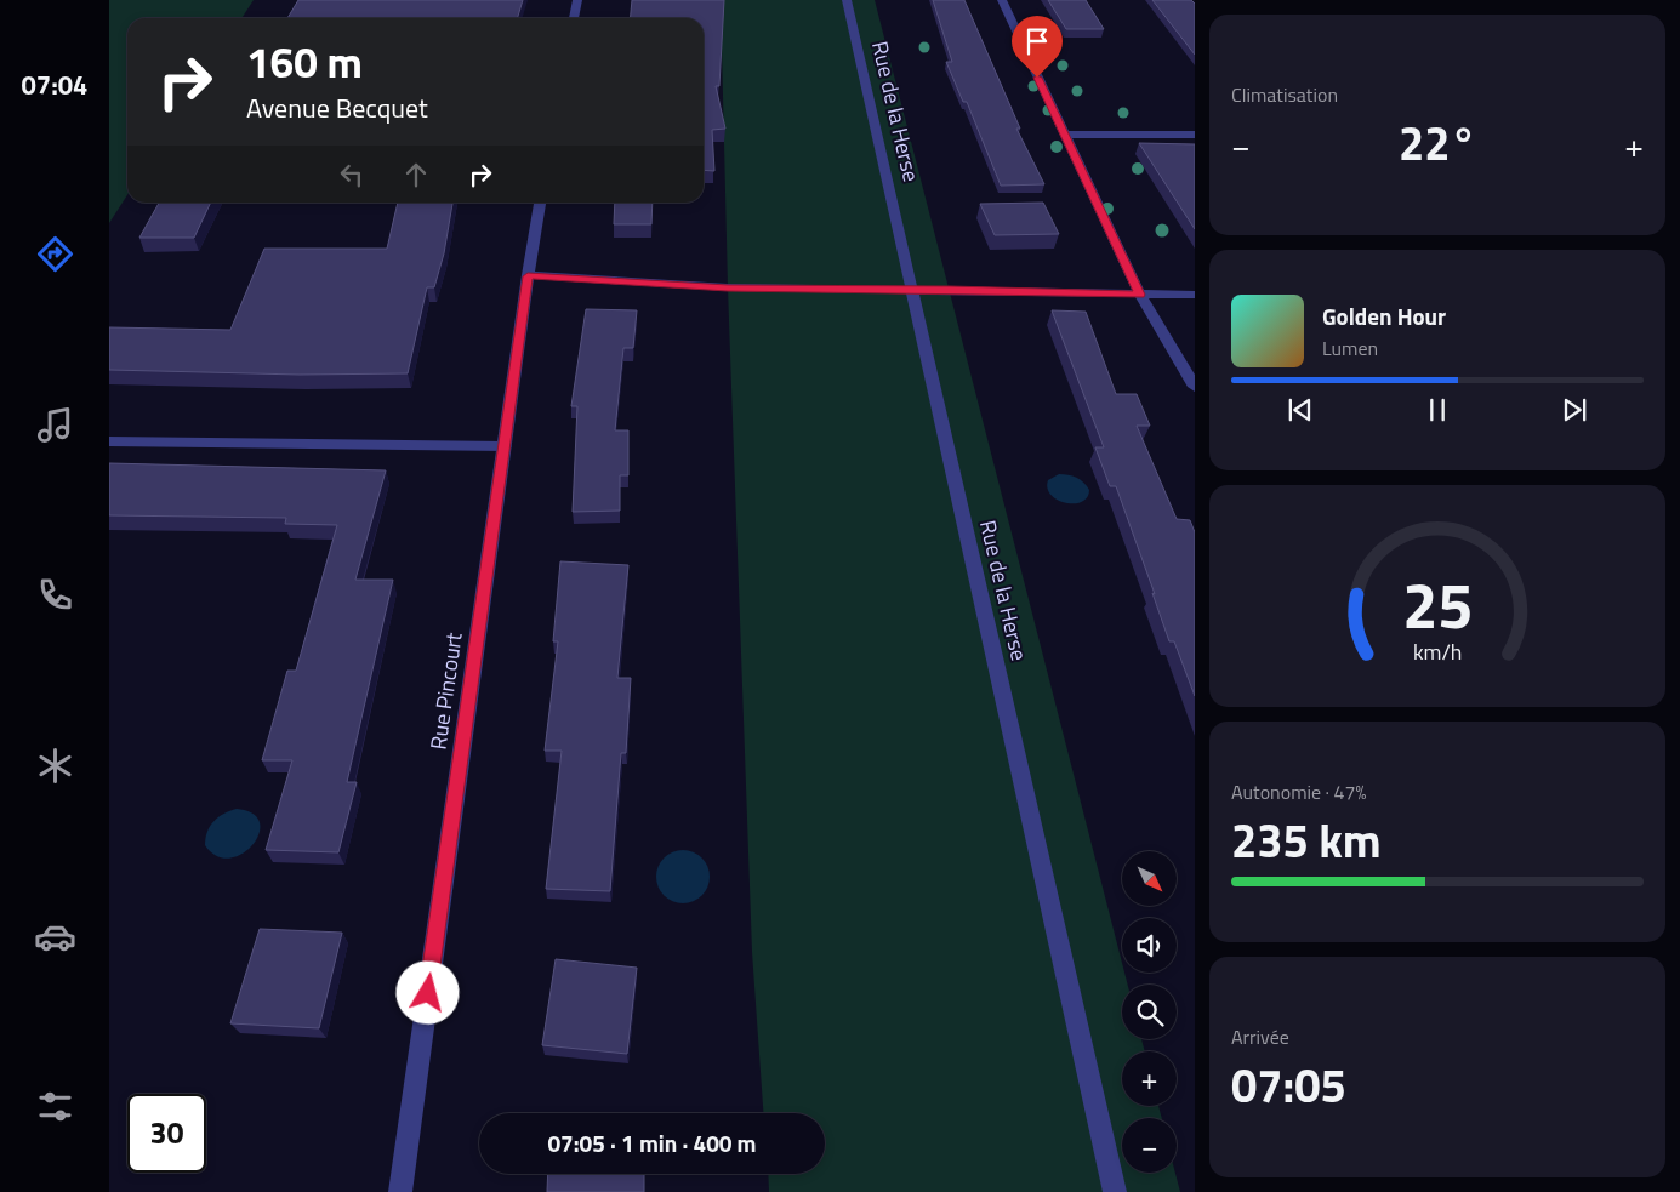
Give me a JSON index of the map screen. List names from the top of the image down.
{
  "streets": {
    "street": ["Rue de la Herse", "Rue Pincourt"]
  },
  "north": "bottom right",
  "page": {
    "tabs": "07:04",
    "tile": [
      "Climatisation",
      ["Autonomie · 47%", "235 km"],
      ["Arrivée", "07:05"]
    ],
    "turn": ["160 m", "Avenue Becquet"],
    "heat": ["−", "22°", "+"],
    "song": ["Golden Hour", "Lumen"],
    "map_buttons": ["+", "−"],
    "limit": "30",
    "trip": "07:05 · 1 min · 400 m",
    "gauge": ["25", "km/h"]
  }
}
